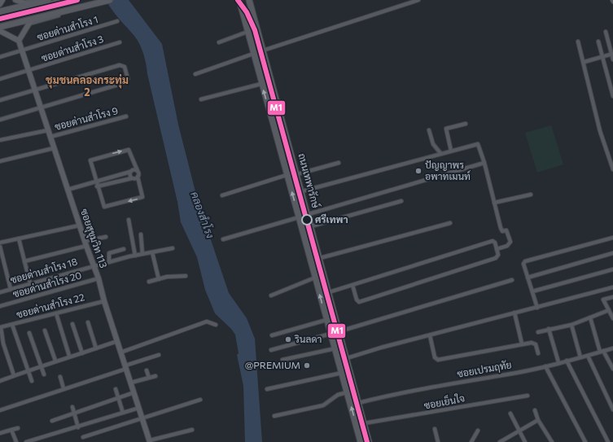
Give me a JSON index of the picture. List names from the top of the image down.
{
  "streets": {
    "main road": ["ถนนเทพารักษ์", "ซอยสุขุมวิท 113"],
    "street": [
      "ซอยด่านสำโรง 1",
      "ซอยด่านสำโรง 3",
      "ซอยด่านสำโรง 9",
      "ซอยด่านสำโรง 18",
      "ซอยด่านสำโรง 20",
      "ซอยด่านสำโรง 22",
      "ซอยเปรมฤทัย",
      "ซอยเย็นใจ"
    ]
  },
  "crossings": [
    ["ซอยด่านสำโรง 1", "ซอยสุขุมวิท 113"],
    ["ซอยด่านสำโรง 3", "ซอยสุขุมวิท 113"],
    ["ซอยด่านสำโรง 9", "ซอยสุขุมวิท 113"],
    ["ถนนเทพารักษ์", "ซอยเปรมฤทัย"],
    ["ถนนเทพารักษ์", "ซอยเย็นใจ"],
    ["ซอยสุขุมวิท 113", "ซอยด่านสำโรง 18"],
    ["ซอยสุขุมวิท 113", "ซอยด่านสำโรง 20"],
    ["ซอยสุขุมวิท 113", "ซอยด่านสำโรง 22"]
  ],
  "districts": ["ชุมชนคลองกระทุ่ม 2"],
  "water": ["คลองสำโรง"],
  "places": [
    "ปัญญาพร อพาทเมนท์",
    "ศรีเทพา",
    "รินลดา",
    "@PREMIUM"
  ],
  "lines": ["transit line M1"]
}
